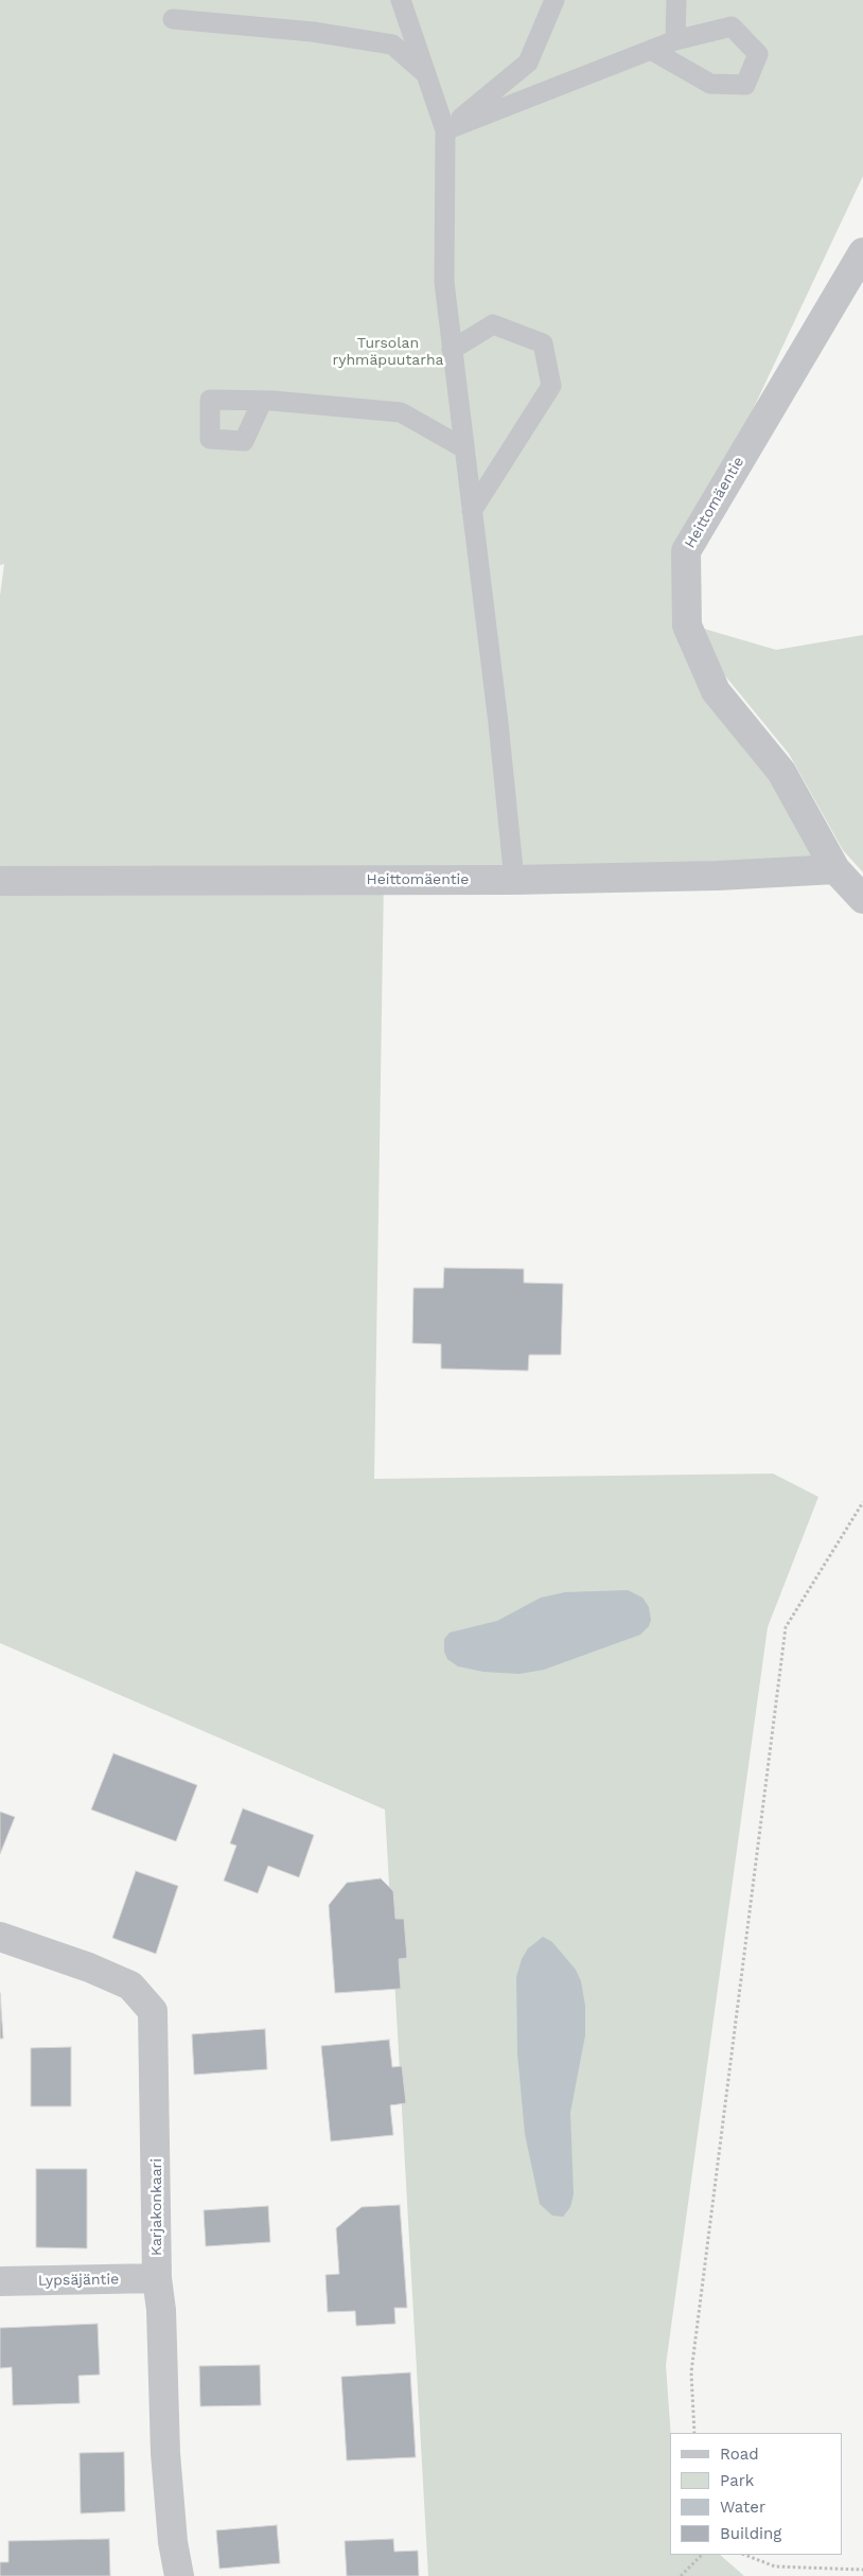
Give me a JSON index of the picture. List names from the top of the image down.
{
  "streets": {
    "street": ["Heittomäentie", "Karjakonkaari", "Lypsäjäntie"]
  },
  "crossings": [
    ["Karjakonkaari", "Lypsäjäntie"]
  ],
  "parks": ["Tursolan ryhmäpuutarha"],
  "legend": [
    "Road",
    "Park",
    "Water",
    "Building"
  ]
}
